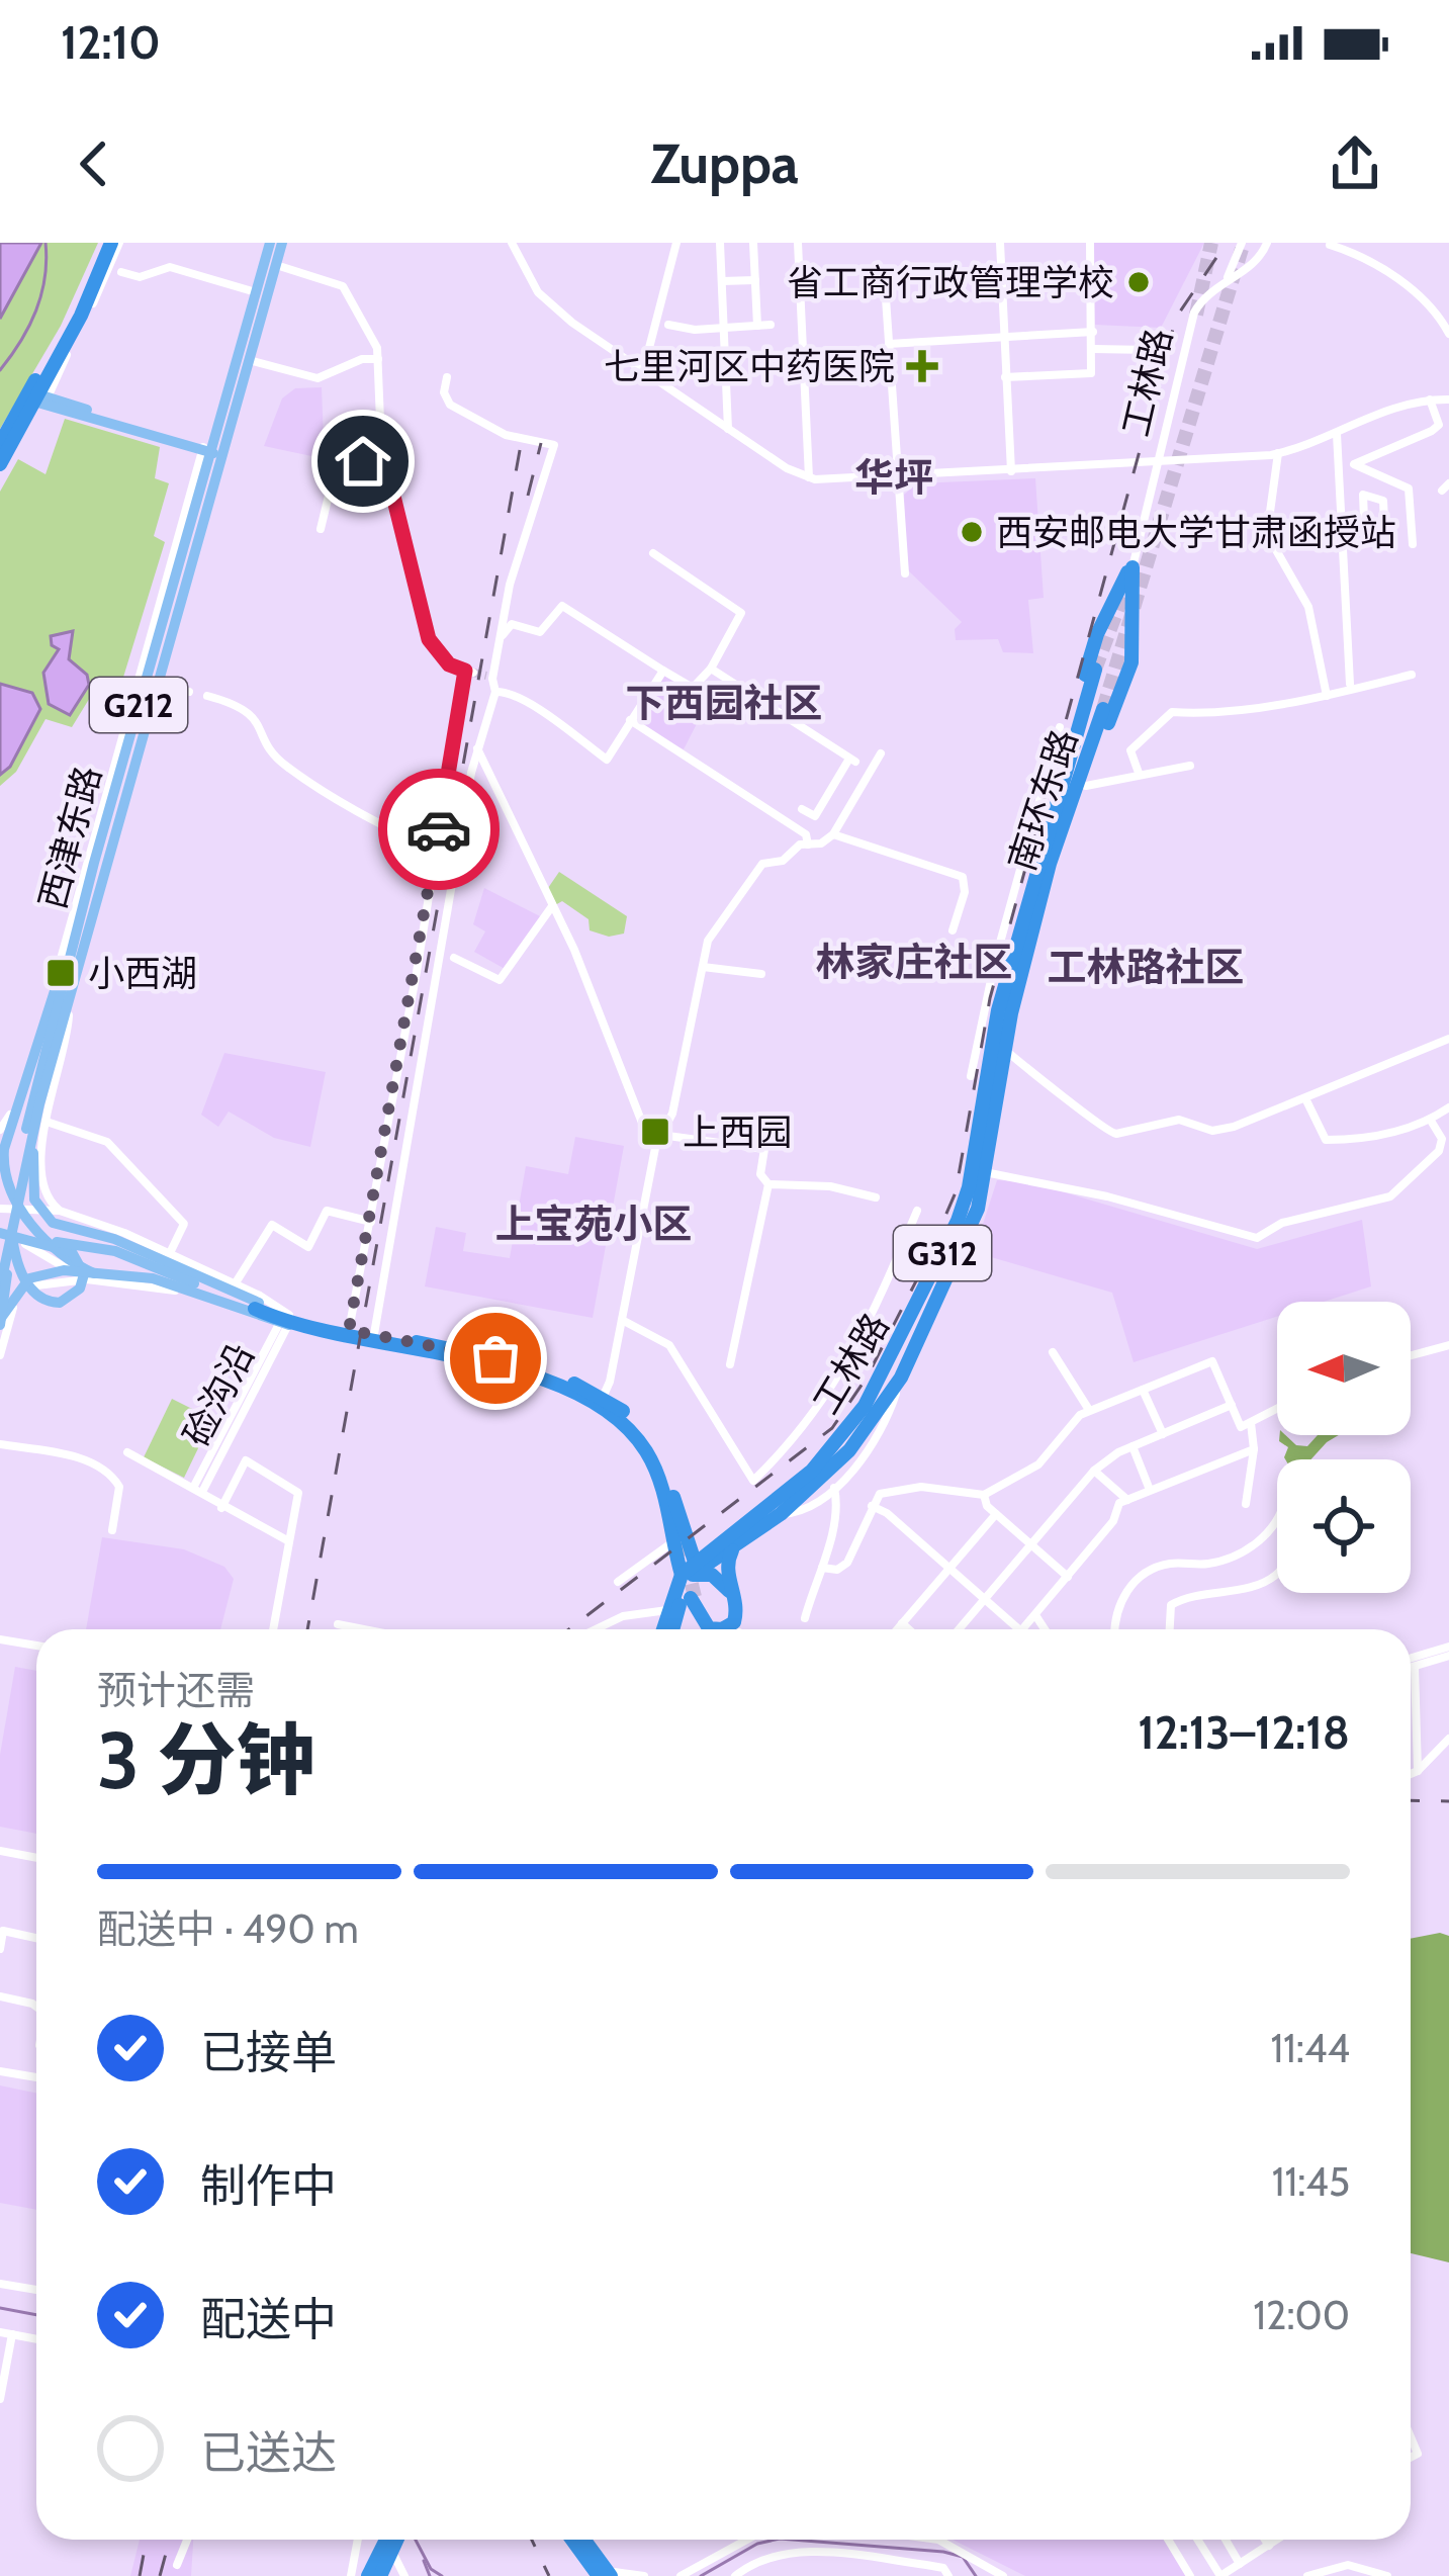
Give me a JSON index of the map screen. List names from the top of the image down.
{
  "streets": {
    "highway": ["工林路", "南环东路", "G312"],
    "main road": ["G212", "西津东路"],
    "street": ["硷沟沿"]
  },
  "crossings": [
    ["工林路", "南环东路"]
  ],
  "districts": [
    "华坪",
    "下西园社区",
    "林家庄社区",
    "工林路社区",
    "上宝苑小区"
  ],
  "places": {
    "other": ["省工商行政管理学校", "西安邮电大学甘肃函授站"],
    "health": ["七里河区中药医院"],
    "transit": ["小西湖", "上西园"]
  },
  "north": "left",
  "page": {
    "status": "12:10",
    "header": "Zuppa",
    "heading": ["3 分钟", "预计还需", "12:13–12:18"],
    "bar": "配送中 · 490 m",
    "list": [
      ["已接单", "11:44"],
      ["制作中", "11:45"],
      ["配送中", "12:00"],
      "已送达"
    ]
  }
}
